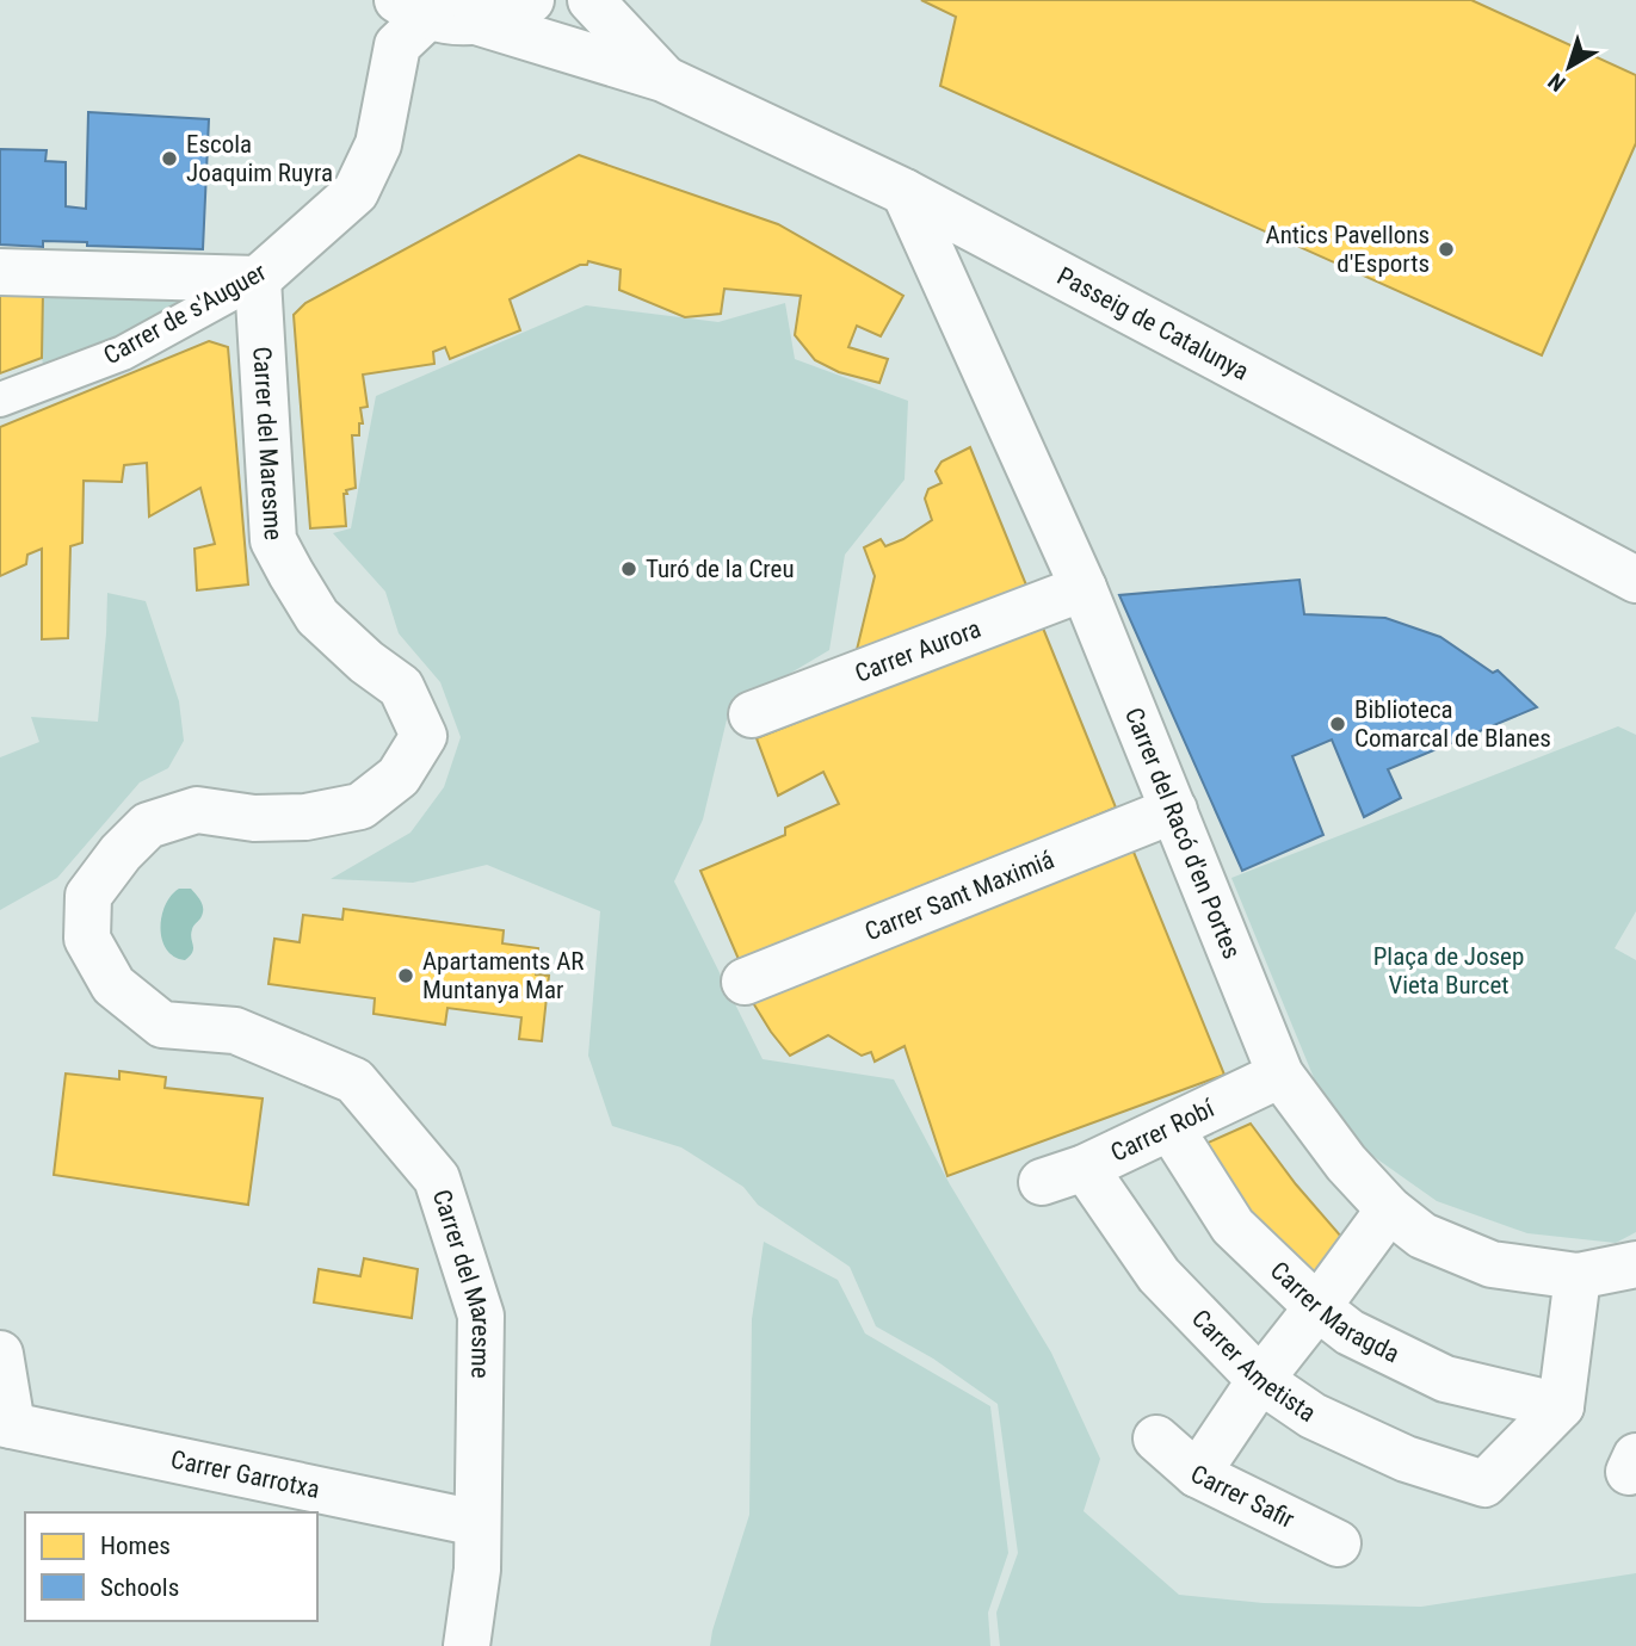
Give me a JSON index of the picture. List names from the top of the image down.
{
  "streets": {
    "street": [
      "Carrer de s'Auguer",
      "Passeig de Catalunya",
      "Carrer del Maresme",
      "Carrer Aurora",
      "Carrer del Racó d'en Portes",
      "Carrer Sant Maximiá",
      "Carrer Robí",
      "Carrer Maragda",
      "Carrer Ametista",
      "Carrer Garrotxa",
      "Carrer Safir"
    ]
  },
  "crossings": [
    ["Carrer de s'Auguer", "Carrer del Maresme"],
    ["Passeig de Catalunya", "Carrer del Racó d'en Portes"],
    ["Carrer del Maresme", "Carrer Garrotxa"],
    ["Carrer Aurora", "Carrer del Racó d'en Portes"],
    ["Carrer del Racó d'en Portes", "Carrer Sant Maximiá"],
    ["Carrer del Racó d'en Portes", "Carrer Robí"],
    ["Carrer Robí", "Carrer Maragda"],
    ["Carrer Robí", "Carrer Ametista"],
    ["Carrer Maragda", "Carrer Ametista"]
  ],
  "parks": ["Plaça de Josep Vieta Burcet"],
  "places": [
    "Escola Joaquim Ruyra",
    "Antics Pavellons d'Esports",
    "Turó de la Creu",
    "Biblioteca Comarcal de Blanes",
    "Apartaments AR Muntanya Mar"
  ],
  "legend": ["Homes", "Schools"],
  "north": "bottom left"
}
